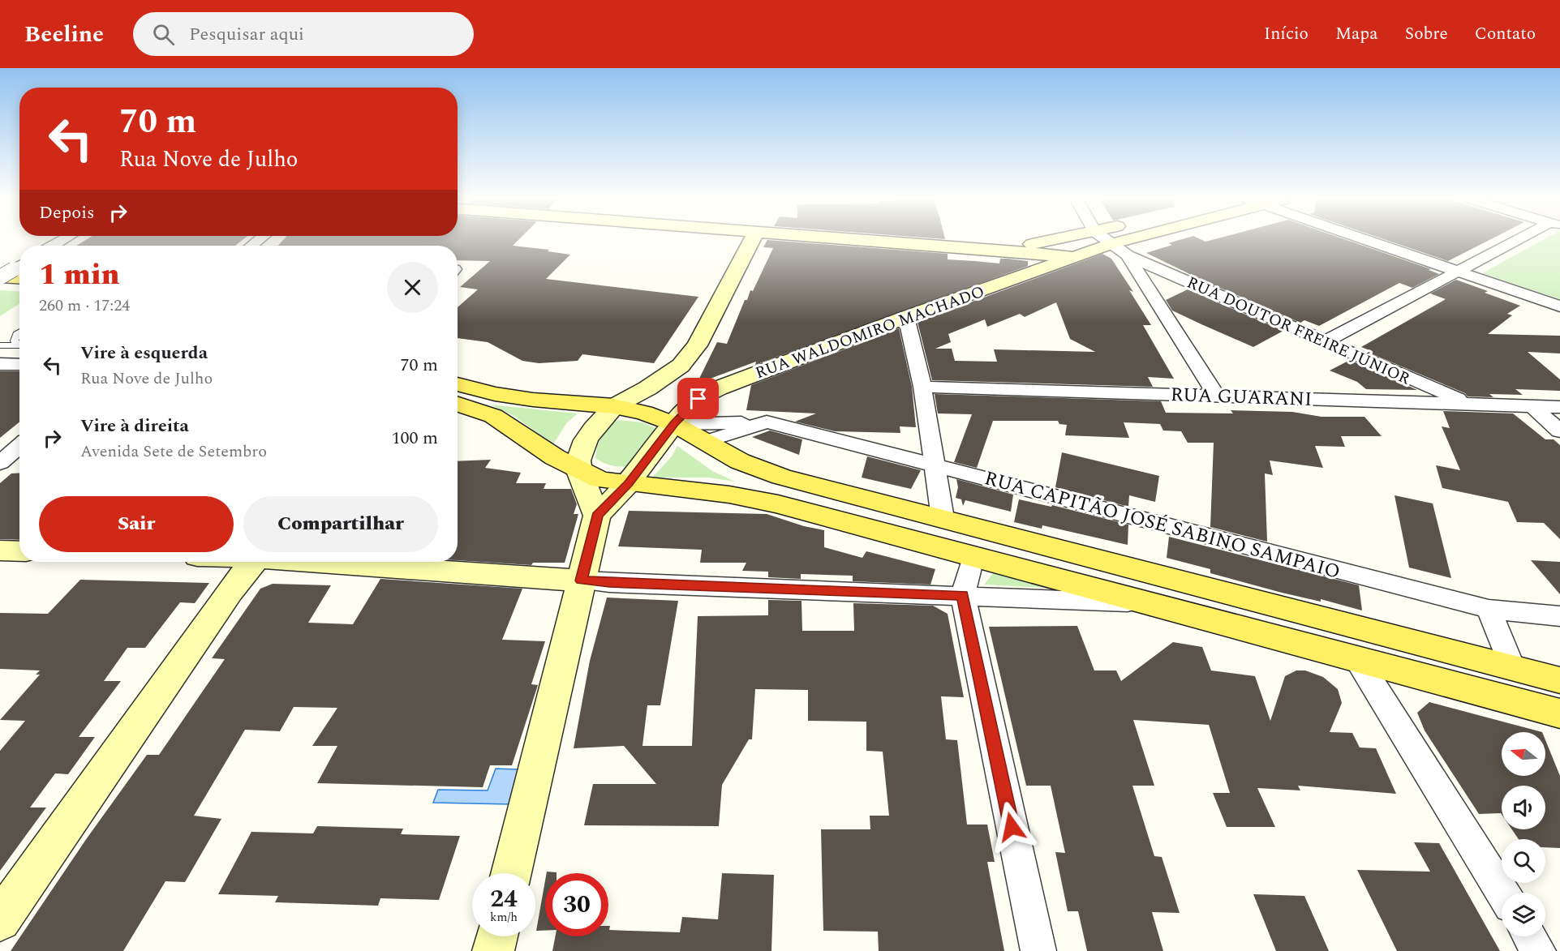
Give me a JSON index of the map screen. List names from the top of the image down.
{
  "streets": {
    "street": [
      "RUA DOUTOR FREIRE JÚNIOR",
      "RUA WALDOMIRO MACHADO",
      "RUA GUARANI",
      "RUA CAPITÃO JOSÉ SABINO SAMPAIO"
    ]
  },
  "crossings": [
    ["RUA DOUTOR FREIRE JÚNIOR", "RUA GUARANI"],
    ["RUA WALDOMIRO MACHADO", "RUA CAPITÃO JOSÉ SABINO SAMPAIO"]
  ],
  "north": "left",
  "page": {
    "header": "Beeline",
    "search": "Pesquisar aqui",
    "nav": [
      "Início",
      "Mapa",
      "Sobre",
      "Contato"
    ],
    "turn": ["70 m", "Rua Nove de Julho"],
    "then": "Depois",
    "heading": ["1 min", "260 m · 17:24"],
    "list": [
      {
        "name": "Vire à esquerda",
        "note": "Rua Nove de Julho",
        "value": "70 m"
      },
      {
        "name": "Vire à direita",
        "note": "Avenida Sete de Setembro",
        "value": "100 m"
      }
    ],
    "buttons": ["Sair", "Compartilhar"],
    "speed": "24 km/h",
    "limit": "30"
  }
}
